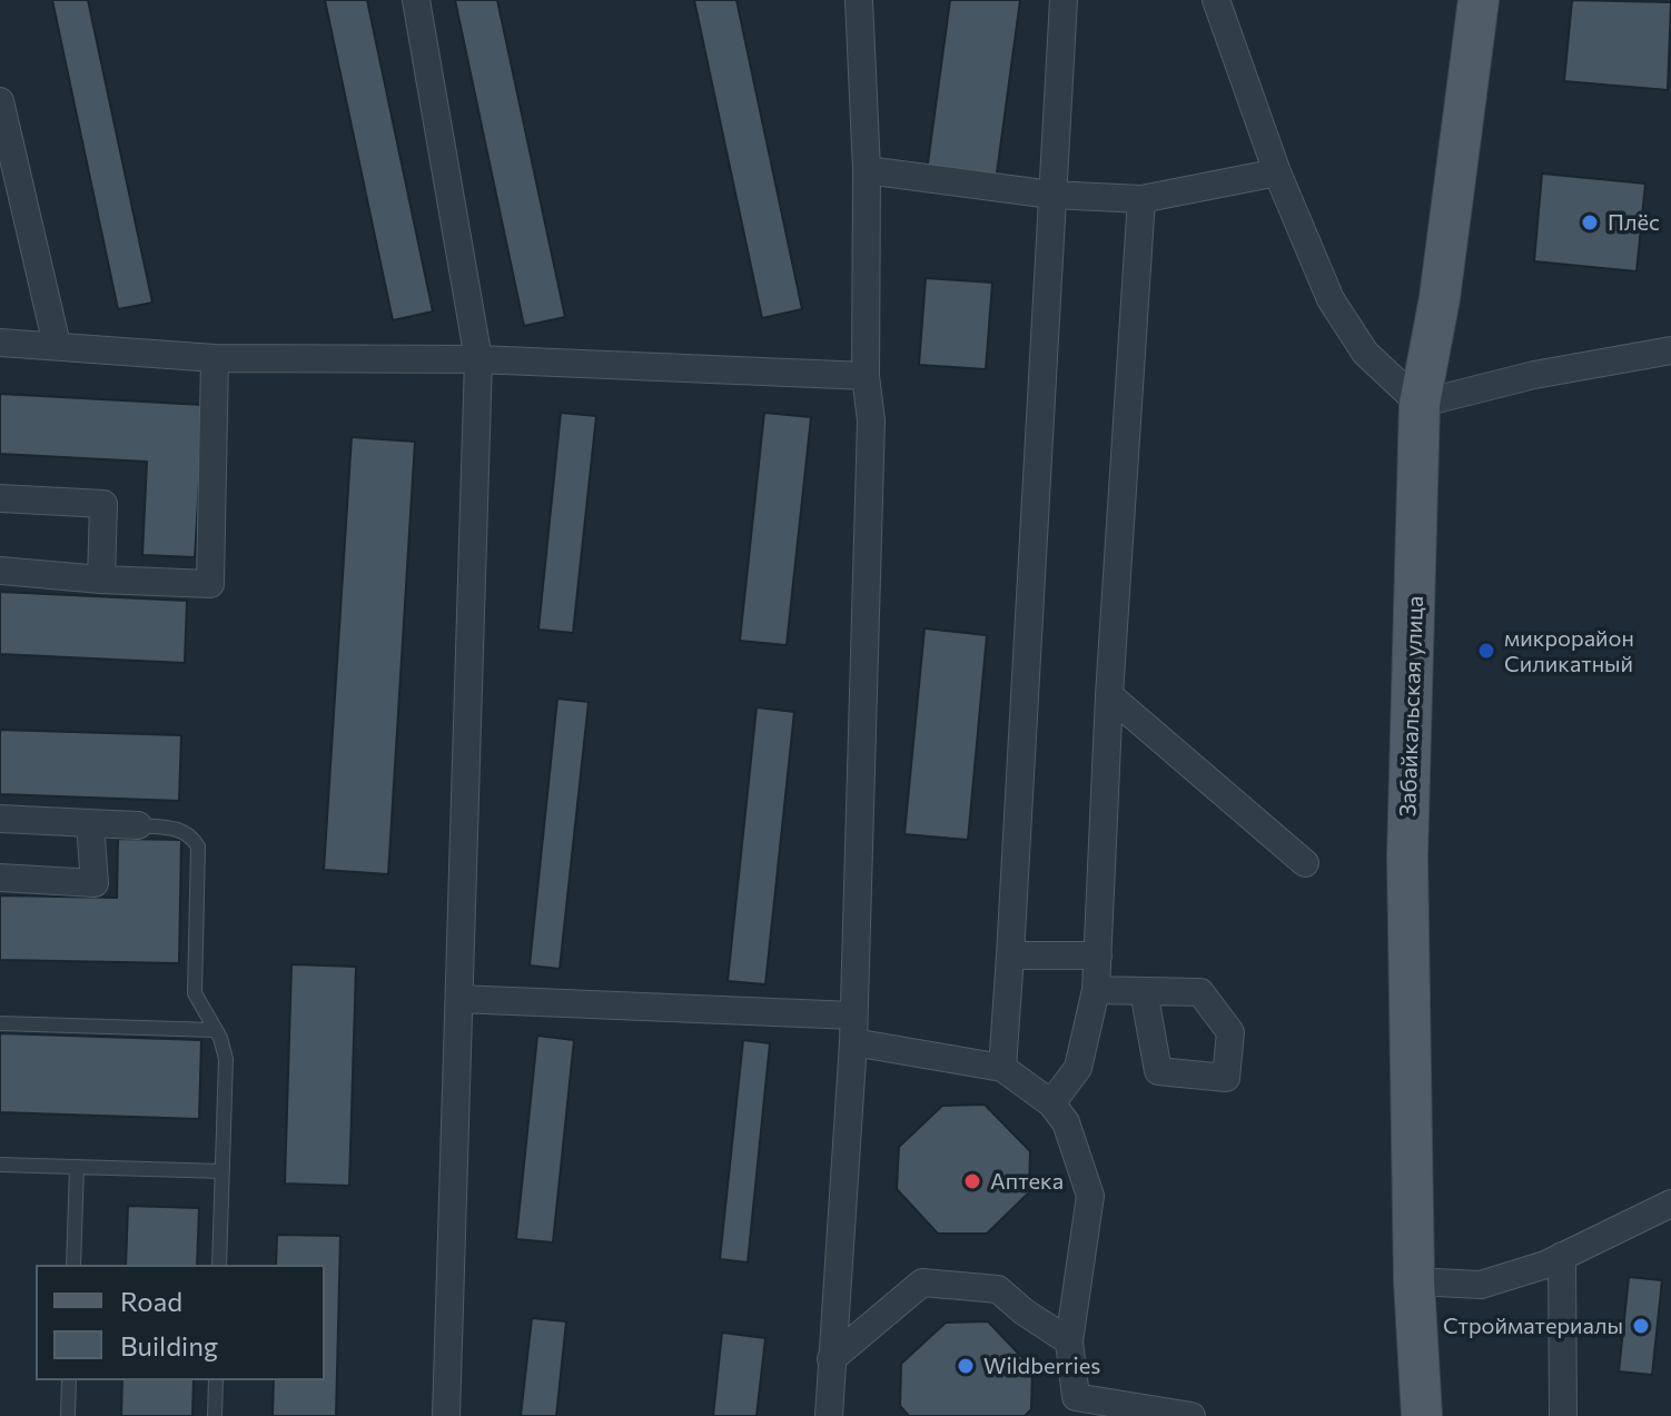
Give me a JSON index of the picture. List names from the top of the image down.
{
  "streets": {
    "main road": ["Забайкальская улица"]
  },
  "places": [
    "Плёс",
    "микрорайон Силикатный",
    "Аптека",
    "Стройматериалы",
    "Wildberries"
  ],
  "legend": ["Road", "Building"]
}
